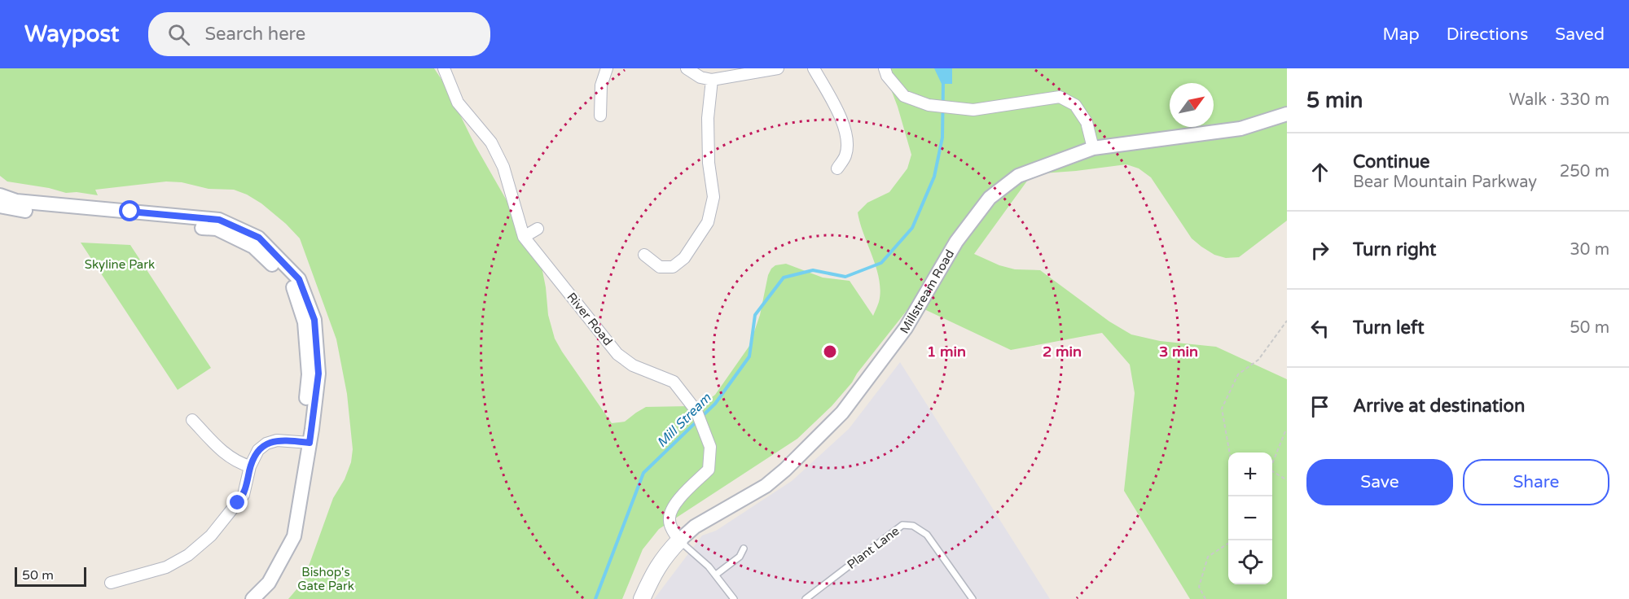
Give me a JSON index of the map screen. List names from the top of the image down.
{
  "streets": {
    "main road": ["Millstream Road"],
    "street": ["River Road"],
    "lane": ["Plant Lane"]
  },
  "crossings": [
    ["Millstream Road", "River Road"]
  ],
  "water": ["Mill Stream"],
  "parks": ["Skyline Park", "Bishop's Gate Park"],
  "scale_bar": "50 m",
  "north": "top right",
  "page": {
    "header": "Waypost",
    "search": "Search here",
    "nav": ["Map", "Directions", "Saved"],
    "heading": ["5 min", "Walk · 330 m"],
    "list": [
      ["Continue", "Bear Mountain Parkway", "250 m"],
      ["Turn right", "30 m"],
      ["Turn left", "50 m"],
      "Arrive at destination"
    ],
    "buttons": ["Save", "Share"],
    "map_buttons": ["+", "−"],
    "scale": "50 m"
  },
  "rings": ["1 min", "2 min", "3 min"]
}
